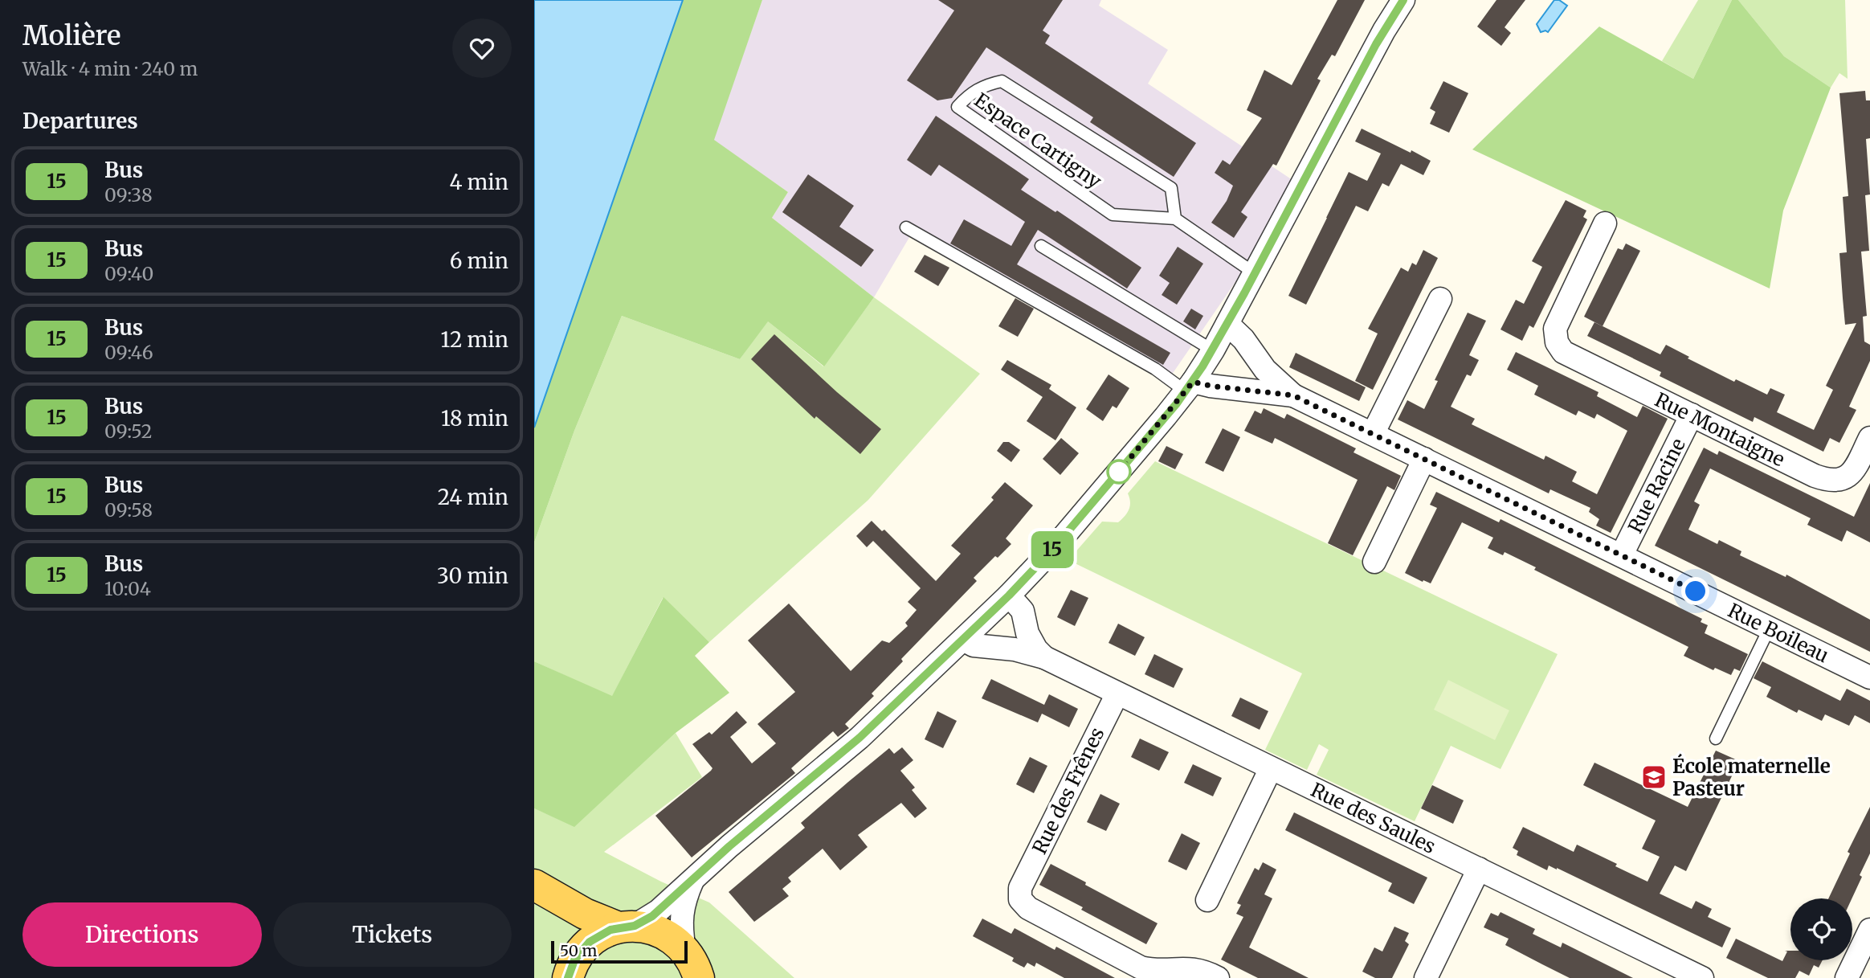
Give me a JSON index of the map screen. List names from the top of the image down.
{
  "streets": {
    "street": [
      "Rue Montaigne",
      "Rue Racine",
      "Rue Boileau",
      "Rue des Frênes",
      "Rue des Saules"
    ],
    "lane": ["Espace Cartigny"]
  },
  "crossings": [
    ["Rue Montaigne", "Rue Racine"],
    ["Rue Racine", "Rue Boileau"],
    ["Rue des Frênes", "Rue des Saules"]
  ],
  "places": {
    "school or university": ["École maternelle Pasteur"]
  },
  "lines": ["bus line 15"],
  "scale_bar": "50 m",
  "page": {
    "heading": [
      ["Molière", "Walk · 4 min · 240 m"],
      "Departures"
    ],
    "on_map": "15",
    "list": [
      {
        "mark": "15",
        "name": "Bus",
        "note": "09:38",
        "value": "4 min"
      },
      {
        "mark": "15",
        "name": "Bus",
        "note": "09:40",
        "value": "6 min"
      },
      {
        "mark": "15",
        "name": "Bus",
        "note": "09:46",
        "value": "12 min"
      },
      {
        "mark": "15",
        "name": "Bus",
        "note": "09:52",
        "value": "18 min"
      },
      {
        "mark": "15",
        "name": "Bus",
        "note": "09:58",
        "value": "24 min"
      },
      {
        "mark": "15",
        "name": "Bus",
        "note": "10:04",
        "value": "30 min"
      }
    ],
    "buttons": ["Directions", "Tickets"],
    "scale": "50 m"
  }
}
